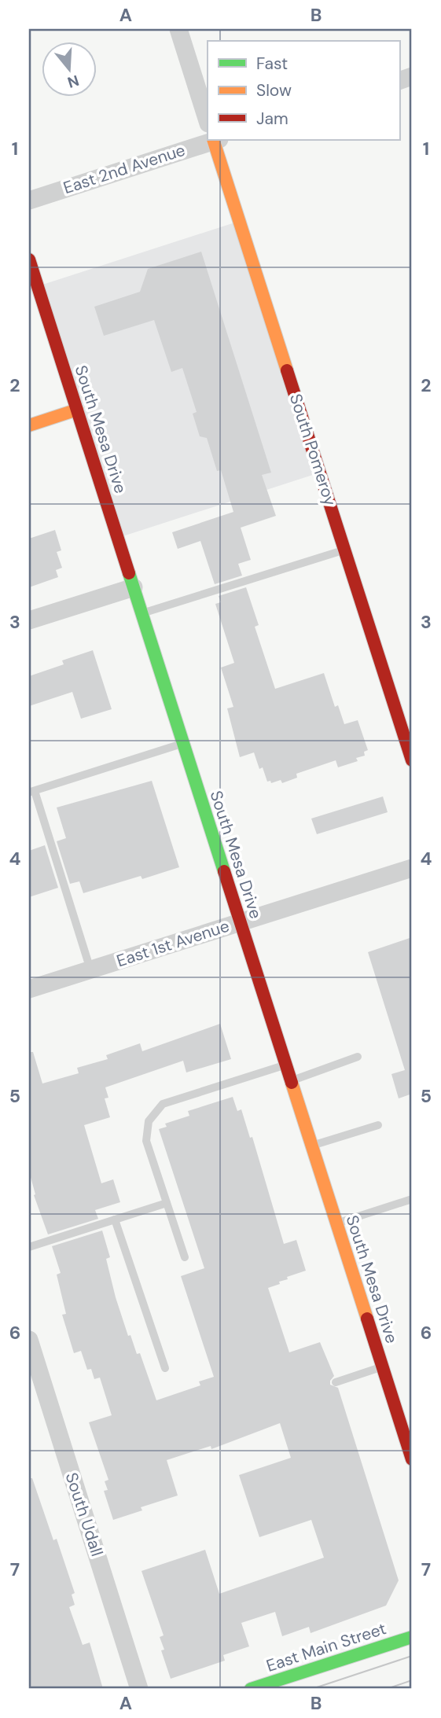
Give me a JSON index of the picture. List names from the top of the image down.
{
  "streets": {
    "main road": ["South Mesa Drive", "South Pomeroy", "East Main Street"],
    "street": ["East 2nd Avenue", "East 1st Avenue", "South Udall"]
  },
  "crossings": [
    ["South Mesa Drive", "East 1st Avenue"]
  ],
  "legend": ["Fast", "Slow", "Jam"],
  "north": "bottom",
  "grid": {
    "columns": ["A", "B"],
    "rows": [
      "1",
      "2",
      "3",
      "4",
      "5",
      "6",
      "7"
    ]
  }
}
